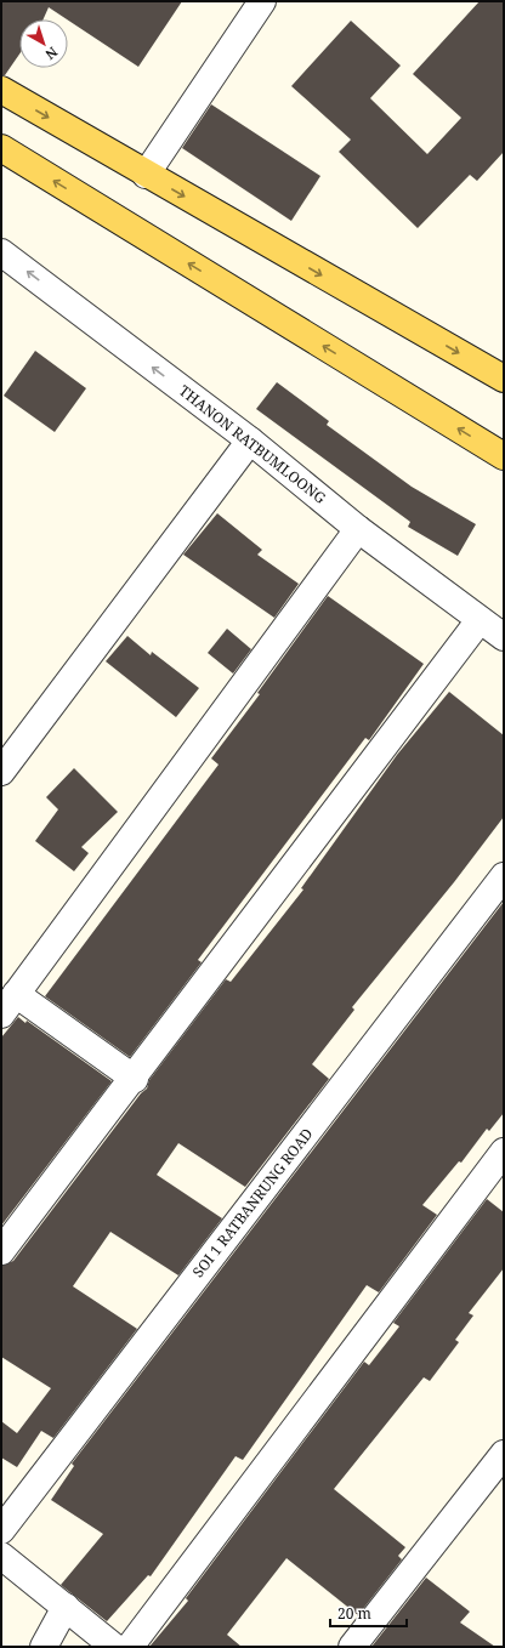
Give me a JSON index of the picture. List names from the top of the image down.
{
  "streets": {
    "street": ["THANON RATBUMLOONG", "SOI 1 RATBANRUNG ROAD"]
  },
  "one_way": ["THANON RATBUMLOONG"],
  "scale_bar": "20 m",
  "north": "bottom right"
}
